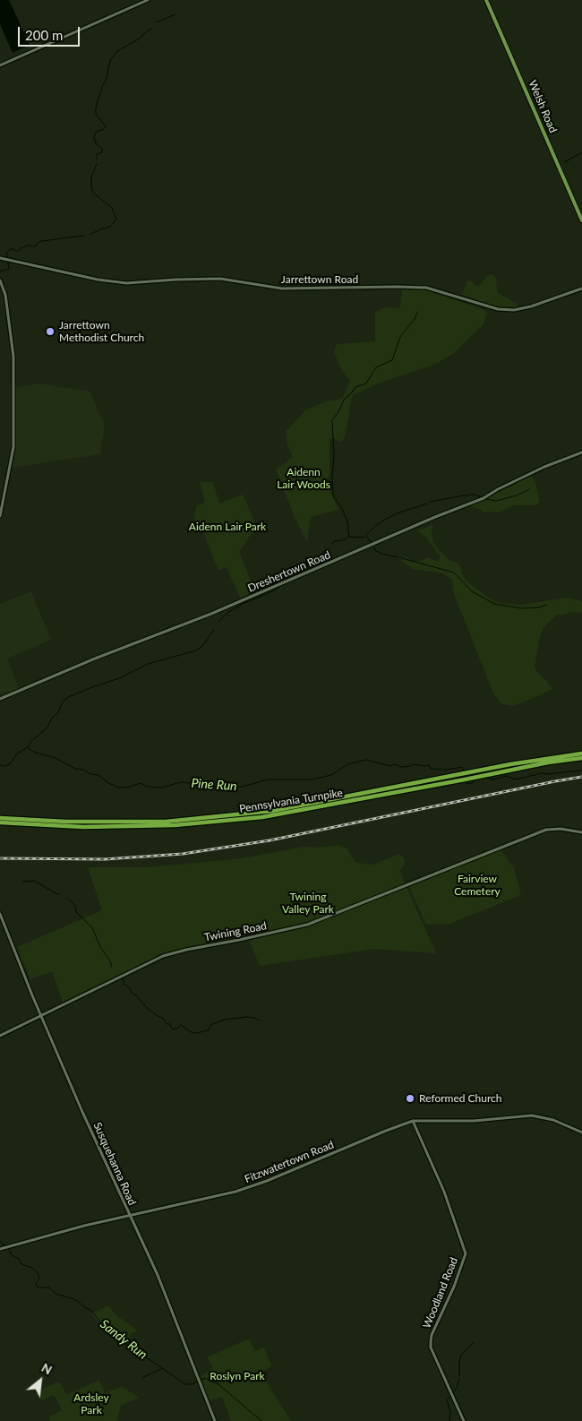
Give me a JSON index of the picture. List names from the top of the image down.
{
  "streets": {
    "highway": ["Pennsylvania Turnpike"],
    "main road": ["Welsh Road"],
    "street": [
      "Jarrettown Road",
      "Dreshertown Road",
      "Twining Road",
      "Fitzwatertown Road",
      "Susquehanna Road",
      "Woodland Road"
    ]
  },
  "crossings": [
    ["Twining Road", "Susquehanna Road"],
    ["Fitzwatertown Road", "Susquehanna Road"],
    ["Fitzwatertown Road", "Woodland Road"]
  ],
  "water": ["Pine Run", "Sandy Run"],
  "parks": [
    "Aidenn Lair Woods",
    "Aidenn Lair Park",
    "Fairview Cemetery",
    "Twining Valley Park",
    "Roslyn Park",
    "Ardsley Park"
  ],
  "places": ["Jarrettown Methodist Church", "Reformed Church"],
  "scale_bar": "200 m",
  "north": "top right"
}
